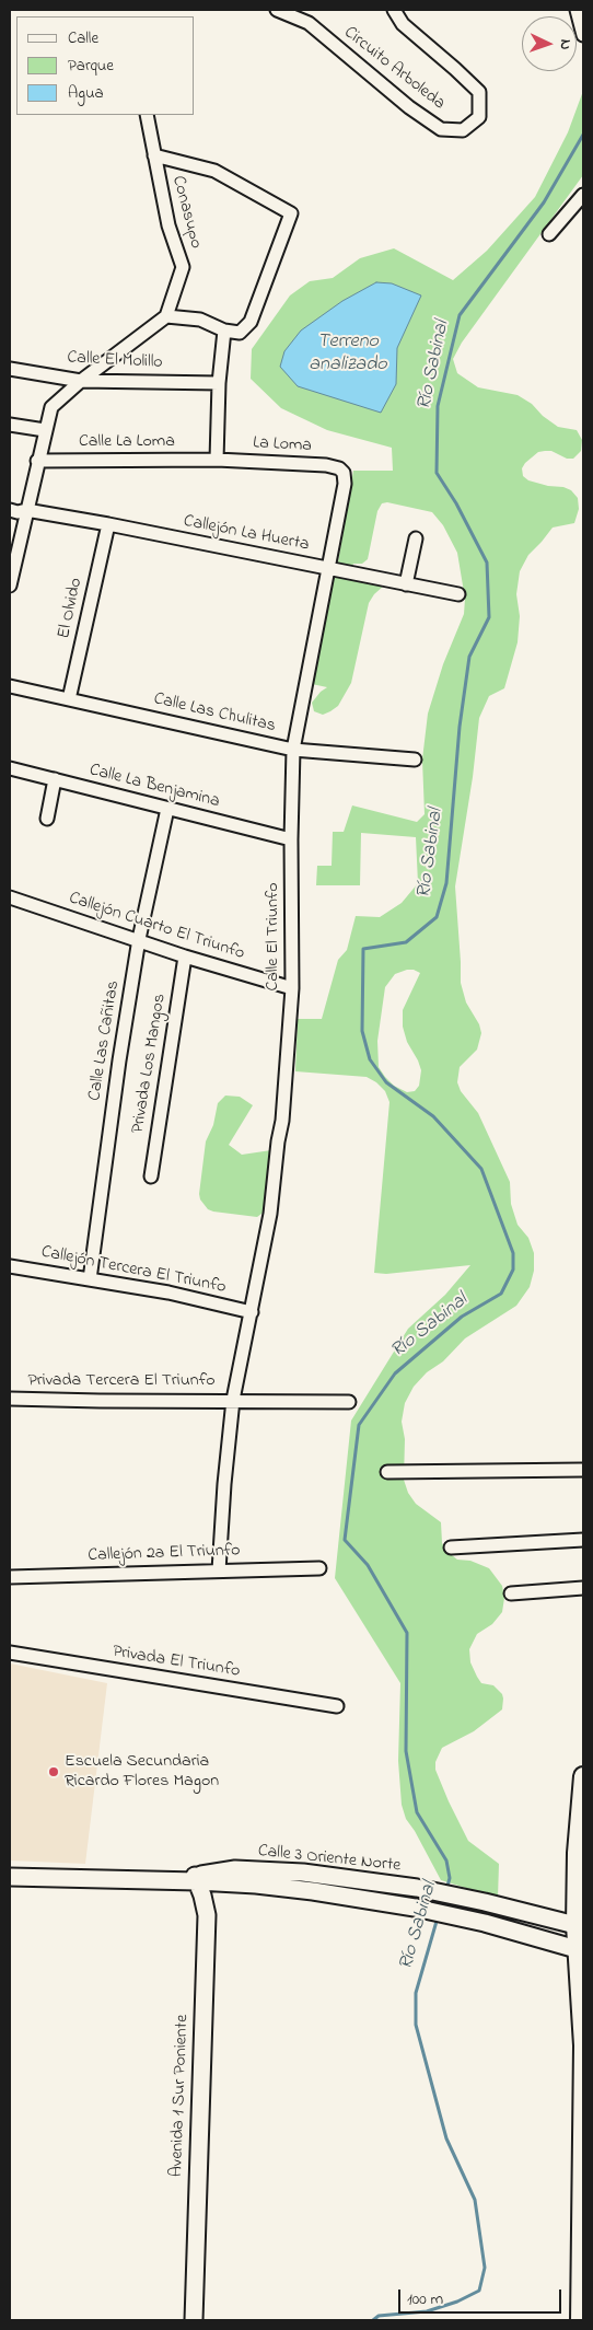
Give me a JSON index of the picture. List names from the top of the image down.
{
  "streets": {
    "street": [
      "Circuito Arboleda",
      "Conasupo",
      "Calle El Molillo",
      "Calle La Loma",
      "La Loma",
      "Callejón La Huerta",
      "El Olvido",
      "Calle Las Chulitas",
      "Calle La Benjamina",
      "Callejón Cuarto El Triunfo",
      "Calle El Triunfo",
      "Calle Las Cañitas",
      "Privada Los Mangos",
      "Callejón Tercera El Triunfo",
      "Privada Tercera El Triunfo",
      "Callejón 2a El Triunfo",
      "Privada El Triunfo",
      "Calle 3 Oriente Norte",
      "Avenida 1 Sur Poniente"
    ]
  },
  "crossings": [
    ["Calle La Loma", "La Loma"],
    ["La Loma", "Calle El Triunfo"],
    ["Callejón La Huerta", "El Olvido"],
    ["Callejón La Huerta", "Calle El Triunfo"],
    ["El Olvido", "Calle Las Chulitas"],
    ["Calle Las Chulitas", "Calle El Triunfo"],
    ["Calle La Benjamina", "Calle El Triunfo"],
    ["Calle La Benjamina", "Calle Las Cañitas"],
    ["Callejón Cuarto El Triunfo", "Calle El Triunfo"],
    ["Callejón Cuarto El Triunfo", "Calle Las Cañitas"],
    ["Callejón Cuarto El Triunfo", "Privada Los Mangos"],
    ["Calle El Triunfo", "Callejón Tercera El Triunfo"],
    ["Calle El Triunfo", "Privada Tercera El Triunfo"],
    ["Calle El Triunfo", "Callejón 2a El Triunfo"],
    ["Calle Las Cañitas", "Callejón Tercera El Triunfo"],
    ["Calle 3 Oriente Norte", "Avenida 1 Sur Poniente"]
  ],
  "water": ["Terreno analizado", "Río Sabinal"],
  "places": ["Escuela Secundaria Ricardo Flores Magon"],
  "legend": ["Calle", "Parque", "Agua"],
  "scale_bar": "100 m",
  "north": "right"
}
